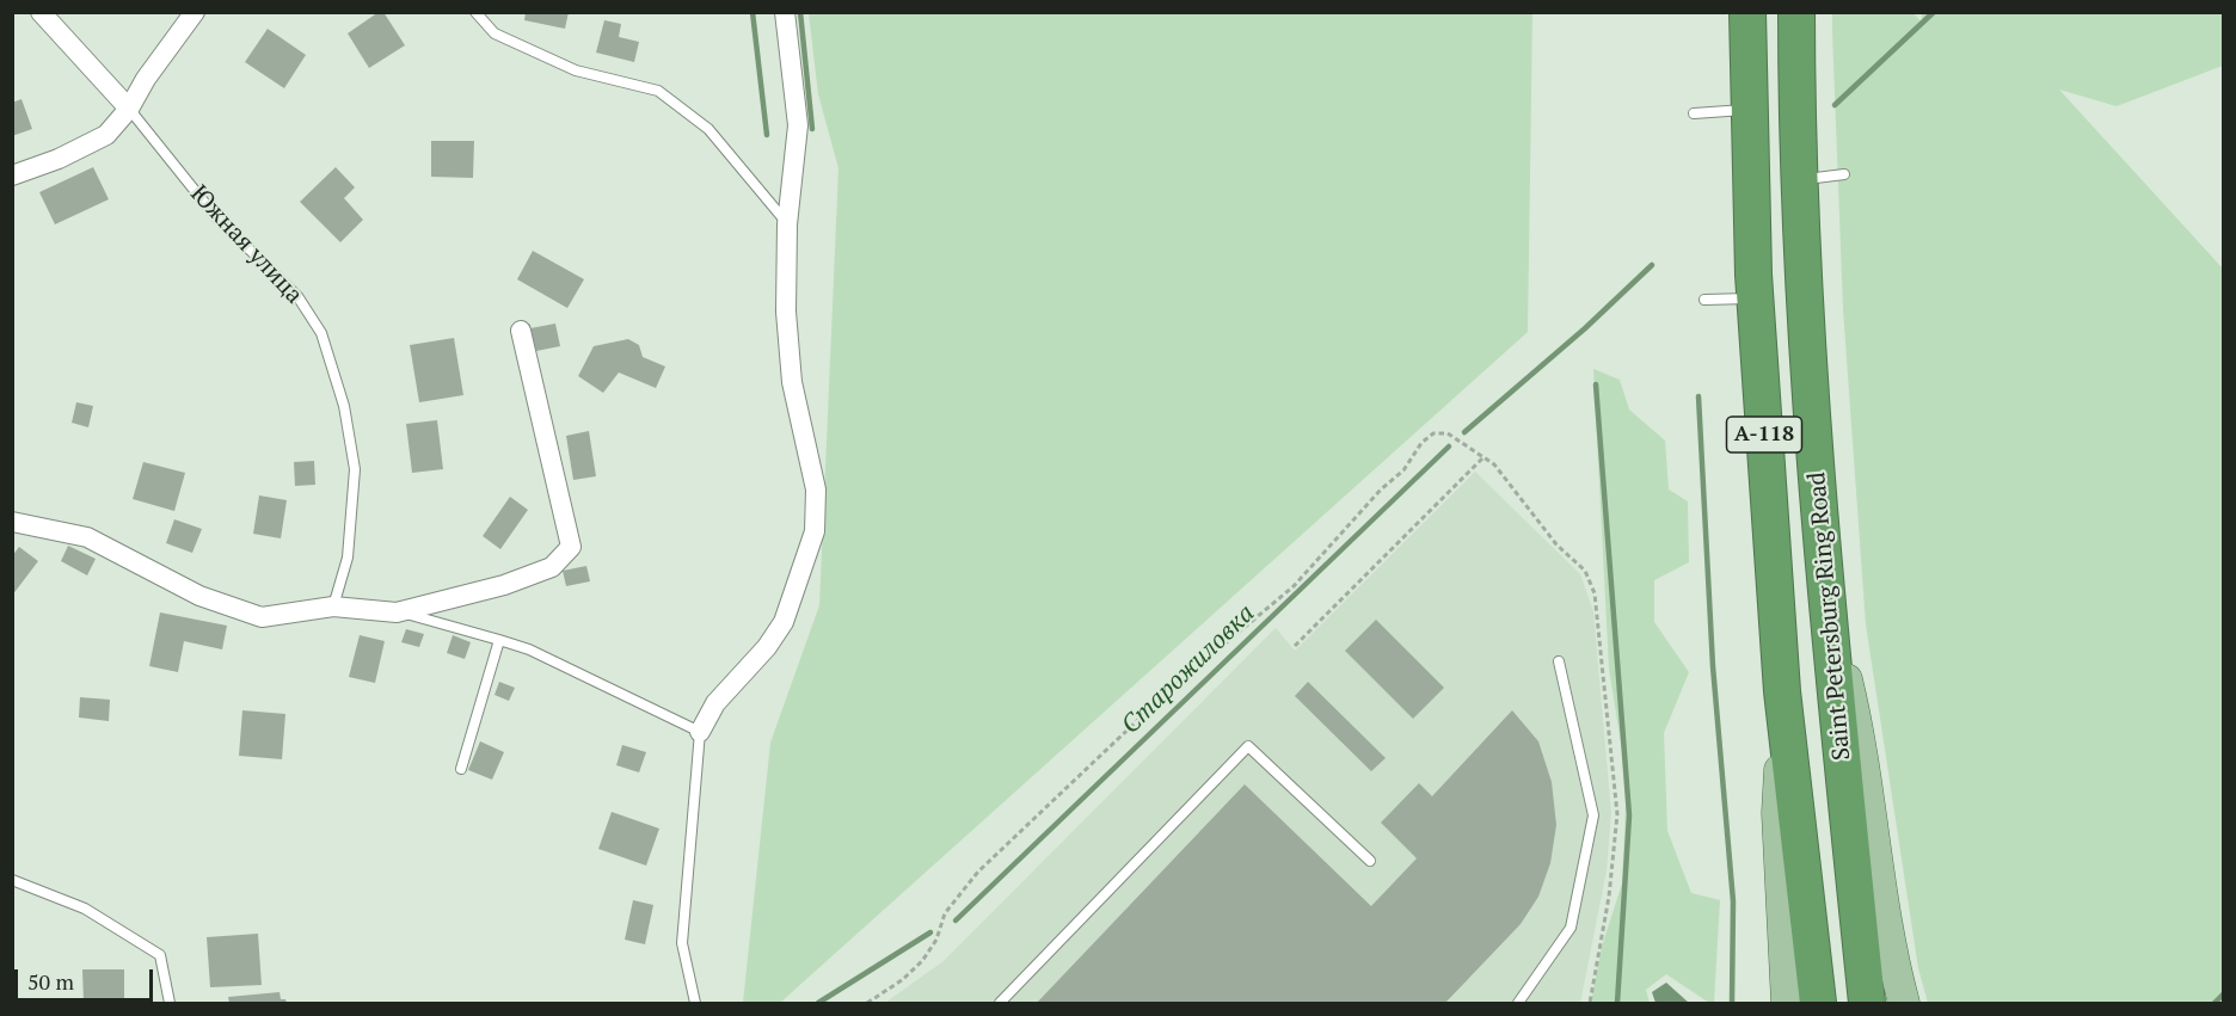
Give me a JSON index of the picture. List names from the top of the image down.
{
  "streets": {
    "highway": ["А-118", "Saint Petersburg Ring Road"],
    "street": ["Южная улица"]
  },
  "water": ["Старожиловка"],
  "scale_bar": "50 m"
}
